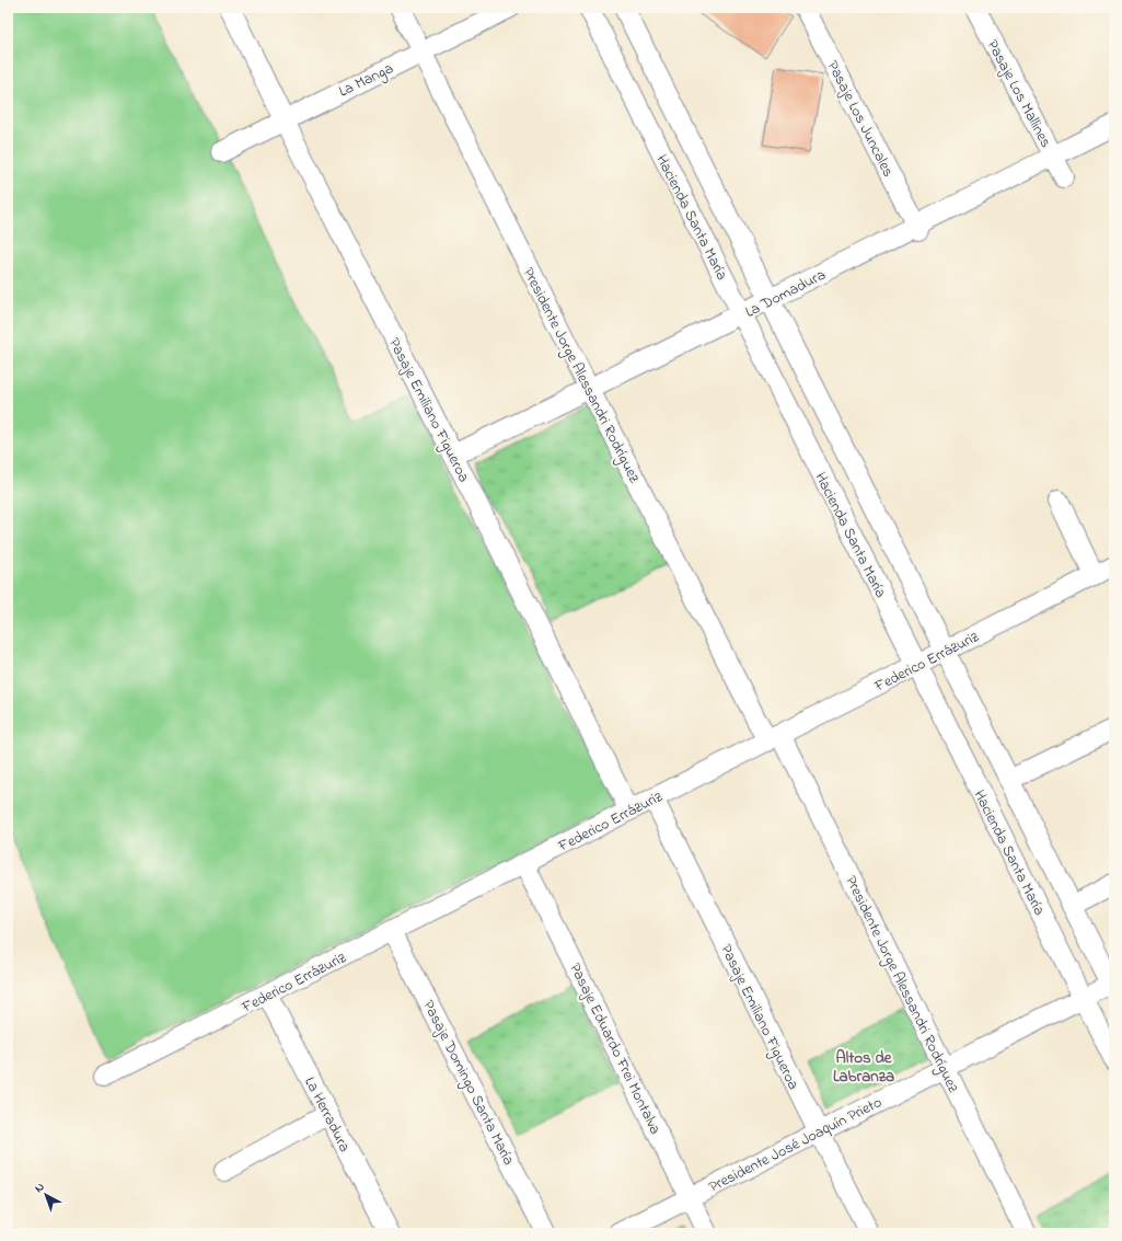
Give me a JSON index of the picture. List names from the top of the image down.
{
  "streets": {
    "street": [
      "La Manga",
      "Pasaje Los Mallines",
      "Pasaje Los Juncales",
      "Hacienda Santa María",
      "La Domadura",
      "Presidente Jorge Alessandri Rodríguez",
      "Pasaje Emiliano Figueroa",
      "Federico Errázuriz",
      "Pasaje Eduardo Frei Montalva",
      "Pasaje Domingo Santa María",
      "La Herradura",
      "Presidente José Joaquín Prieto"
    ]
  },
  "crossings": [
    ["La Manga", "Presidente Jorge Alessandri Rodríguez"],
    ["La Manga", "Pasaje Emiliano Figueroa"],
    ["Pasaje Los Mallines", "La Domadura"],
    ["Pasaje Los Juncales", "La Domadura"],
    ["Hacienda Santa María", "La Domadura"],
    ["Hacienda Santa María", "Federico Errázuriz"],
    ["Hacienda Santa María", "Presidente José Joaquín Prieto"],
    ["La Domadura", "Presidente Jorge Alessandri Rodríguez"],
    ["La Domadura", "Pasaje Emiliano Figueroa"],
    ["Presidente Jorge Alessandri Rodríguez", "Federico Errázuriz"],
    ["Presidente Jorge Alessandri Rodríguez", "Presidente José Joaquín Prieto"],
    ["Pasaje Emiliano Figueroa", "Federico Errázuriz"],
    ["Pasaje Emiliano Figueroa", "Presidente José Joaquín Prieto"],
    ["Federico Errázuriz", "Pasaje Eduardo Frei Montalva"],
    ["Federico Errázuriz", "Pasaje Domingo Santa María"],
    ["Federico Errázuriz", "La Herradura"],
    ["Pasaje Eduardo Frei Montalva", "Presidente José Joaquín Prieto"]
  ],
  "districts": ["Altos de Labranza"],
  "north": "top left"
}
